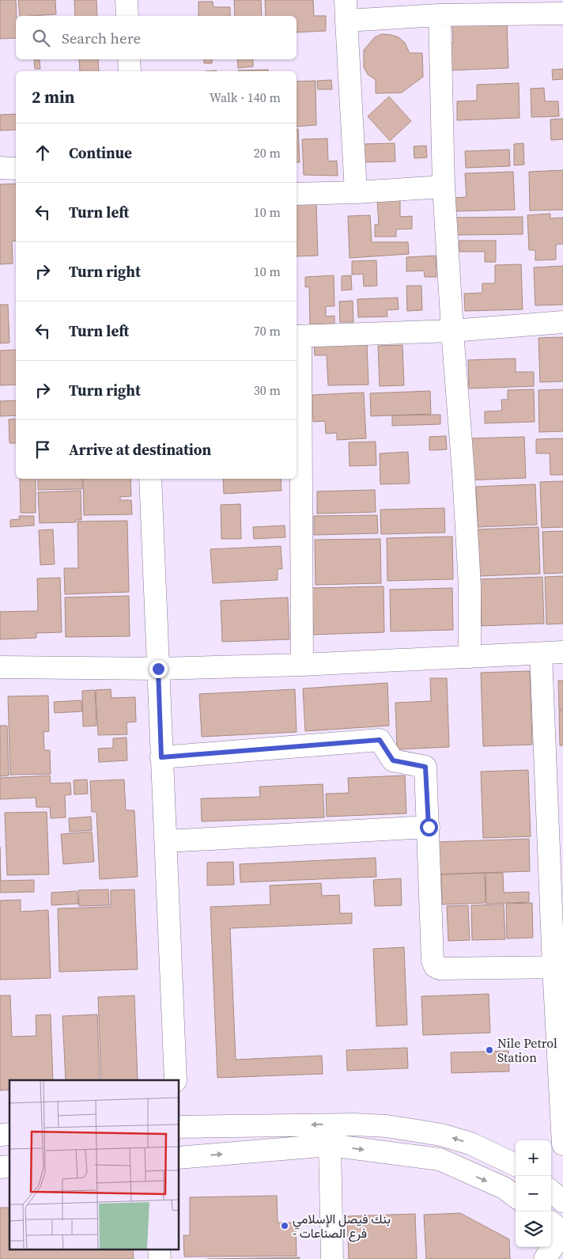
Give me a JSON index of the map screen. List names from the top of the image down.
{
  "places": ["Nile Petrol Station", "بنك فيصل الإسلامي - فرع الصناعات"],
  "page": {
    "search": "Search here",
    "heading": ["2 min", "Walk · 140 m"],
    "list": [
      ["Continue", "20 m"],
      ["Turn left", "10 m"],
      ["Turn right", "10 m"],
      ["Turn left", "70 m"],
      ["Turn right", "30 m"],
      "Arrive at destination"
    ],
    "map_buttons": ["+", "−"]
  }
}
